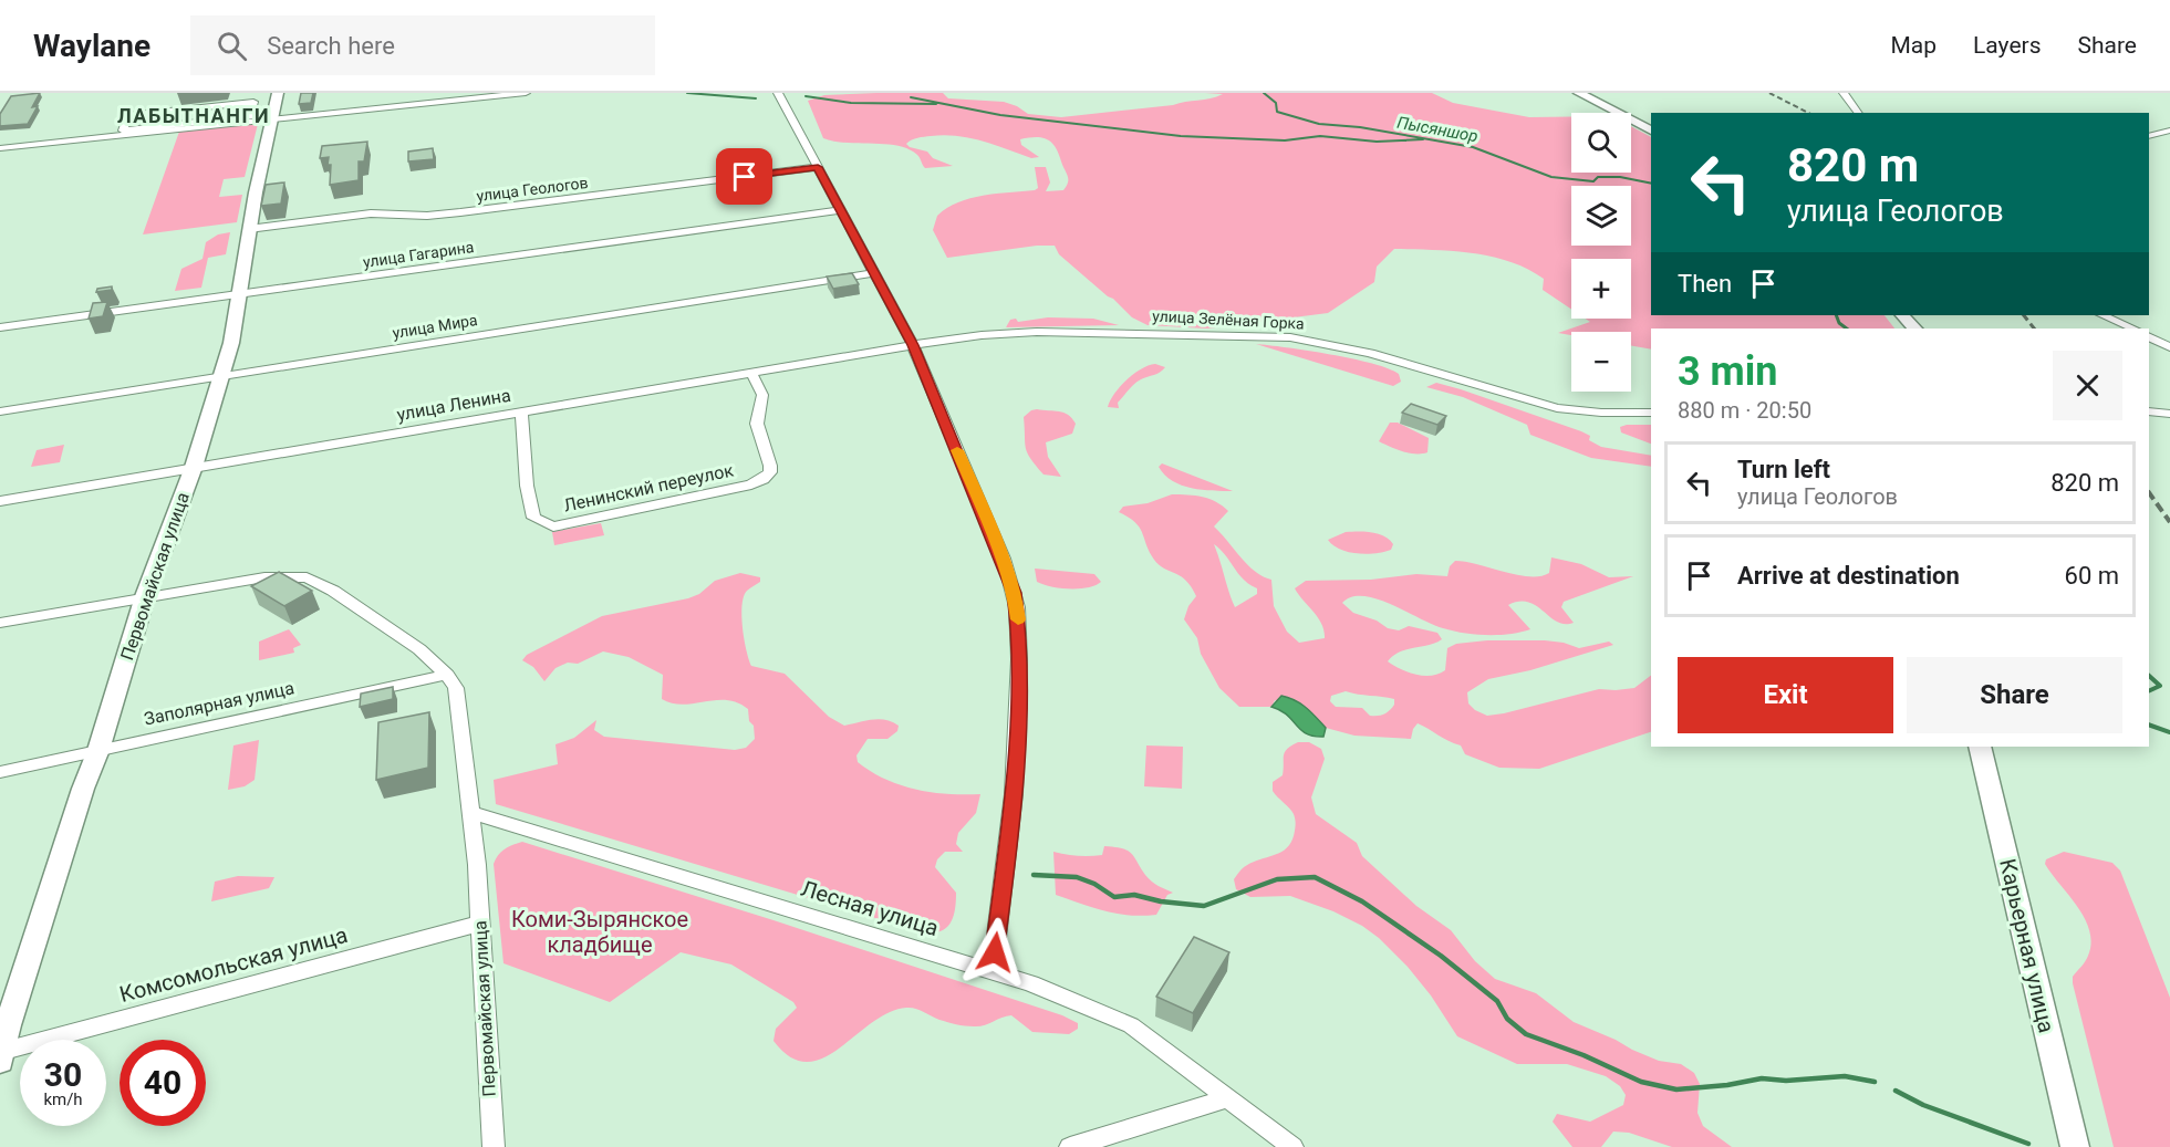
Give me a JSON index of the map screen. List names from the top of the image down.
{
  "streets": {
    "main road": ["Первомайская улица", "Карьерная улица"],
    "street": [
      "улица Геологов",
      "улица Гагарина",
      "улица Зелёная Горка",
      "улица Мира",
      "улица Ленина",
      "Ленинский переулок",
      "Заполярная улица",
      "Лесная улица",
      "Комсомольская улица"
    ]
  },
  "crossings": [
    ["улица Геологов", "Первомайская улица"],
    ["улица Гагарина", "Первомайская улица"],
    ["улица Зелёная Горка", "улица Ленина"],
    ["улица Мира", "Первомайская улица"],
    ["улица Ленина", "Ленинский переулок"],
    ["улица Ленина", "Первомайская улица"],
    ["Первомайская улица", "Заполярная улица"],
    ["Первомайская улица", "Лесная улица"],
    ["Первомайская улица", "Комсомольская улица"]
  ],
  "districts": ["ЛАБЫТНАНГИ"],
  "water": ["Пысяншор"],
  "parks": ["Коми-Зырянское кладбище"],
  "page": {
    "header": "Waylane",
    "search": "Search here",
    "nav": ["Map", "Layers", "Share"],
    "map_buttons": ["+", "−"],
    "turn": ["820 m", "улица Геологов"],
    "then": "Then",
    "heading": ["3 min", "880 m · 20:50"],
    "list": [
      {
        "name": "Turn left",
        "note": "улица Геологов",
        "value": "820 m"
      },
      {
        "name": "Arrive at destination",
        "value": "60 m"
      }
    ],
    "buttons": ["Exit", "Share"],
    "speed": "30 km/h",
    "limit": "40"
  }
}
